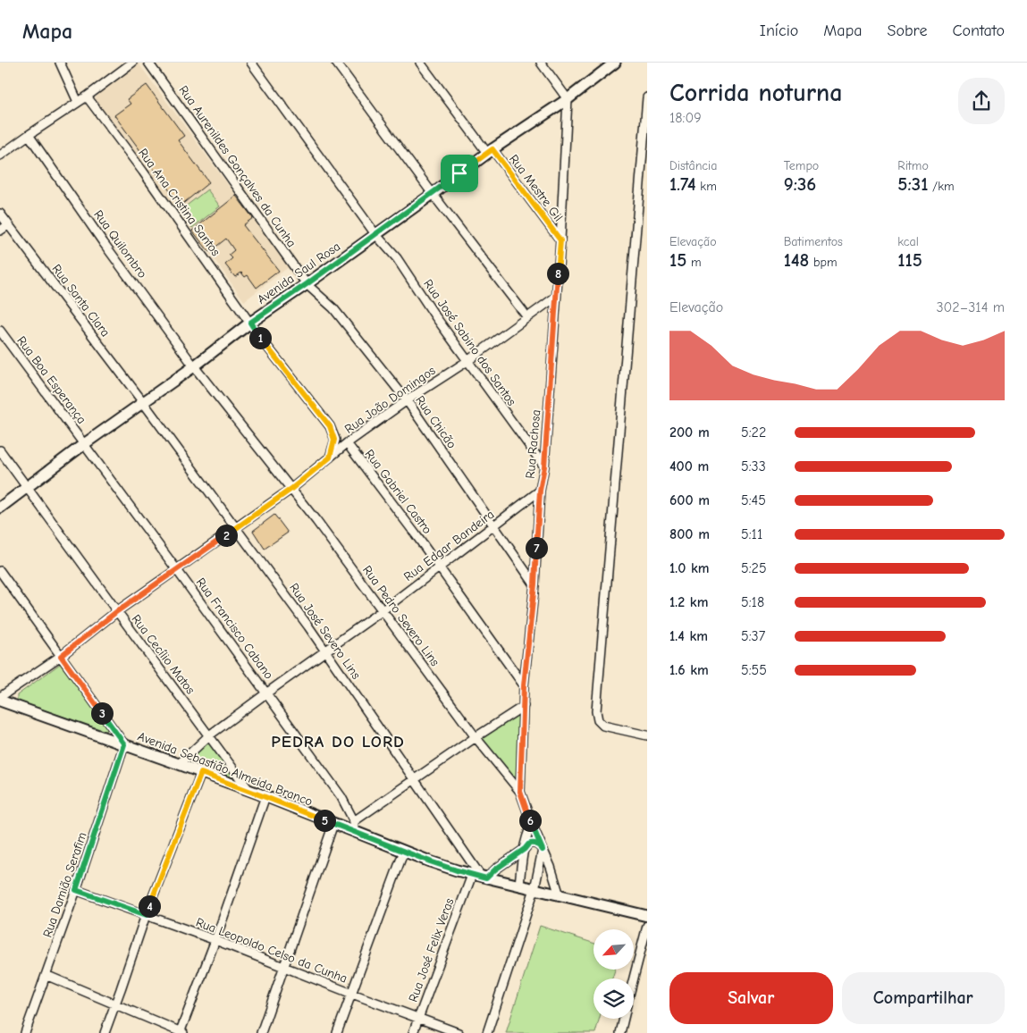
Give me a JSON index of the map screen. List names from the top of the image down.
{
  "streets": {
    "street": [
      "Rua Aurenildes Gonçalves da Cunha",
      "Rua Mestre Gil",
      "Rua Ana Cristina Santos",
      "Rua Quilombro",
      "Avenida Saul Rosa",
      "Rua Santa Clara",
      "Rua José Sabino dos Santos",
      "Rua Boa Esperança",
      "Rua João Domingos",
      "Rua Chicão",
      "Rua Rachosa",
      "Rua Gabriel Castro",
      "Rua Edgar Bandeira",
      "Rua Pedro Severo Lins",
      "Rua Francisco Cabano",
      "Rua José Severo Lins",
      "Rua Cecílio Matos",
      "Avenida Sebastião Almeida Branco",
      "Rua Damião Serafim",
      "Rua Leopoldo Celso da Cunha",
      "Rua José Felix Veras"
    ]
  },
  "crossings": [
    ["Rua Aurenildes Gonçalves da Cunha", "Avenida Saul Rosa"],
    ["Rua Aurenildes Gonçalves da Cunha", "Rua Chicão"],
    ["Rua Mestre Gil", "Avenida Saul Rosa"],
    ["Rua Mestre Gil", "Rua Rachosa"],
    ["Rua Ana Cristina Santos", "Avenida Saul Rosa"],
    ["Rua Quilombro", "Avenida Saul Rosa"],
    ["Rua Quilombro", "Rua Pedro Severo Lins"],
    ["Avenida Saul Rosa", "Rua Santa Clara"],
    ["Avenida Saul Rosa", "Rua José Sabino dos Santos"],
    ["Avenida Saul Rosa", "Rua Boa Esperança"],
    ["Avenida Saul Rosa", "Rua Chicão"],
    ["Avenida Saul Rosa", "Rua Rachosa"],
    ["Avenida Saul Rosa", "Rua Pedro Severo Lins"],
    ["Avenida Saul Rosa", "Rua Francisco Cabano"],
    ["Avenida Saul Rosa", "Rua José Severo Lins"],
    ["Avenida Saul Rosa", "Rua Cecílio Matos"],
    ["Rua Santa Clara", "Rua José Severo Lins"],
    ["Rua José Sabino dos Santos", "Rua João Domingos"],
    ["Rua José Sabino dos Santos", "Rua Rachosa"],
    ["Rua Boa Esperança", "Rua Francisco Cabano"],
    ["Rua João Domingos", "Rua Chicão"],
    ["Rua João Domingos", "Rua Rachosa"],
    ["Rua João Domingos", "Rua Gabriel Castro"],
    ["Rua João Domingos", "Rua Pedro Severo Lins"],
    ["Rua João Domingos", "Rua Francisco Cabano"],
    ["Rua João Domingos", "Rua José Severo Lins"],
    ["Rua João Domingos", "Rua Cecílio Matos"],
    ["Rua João Domingos", "Avenida Sebastião Almeida Branco"],
    ["Rua Chicão", "Rua Rachosa"],
    ["Rua Chicão", "Rua Edgar Bandeira"],
    ["Rua Rachosa", "Rua Gabriel Castro"],
    ["Rua Rachosa", "Rua Edgar Bandeira"],
    ["Rua Rachosa", "Rua Pedro Severo Lins"],
    ["Rua Gabriel Castro", "Rua Edgar Bandeira"],
    ["Rua Edgar Bandeira", "Rua Pedro Severo Lins"],
    ["Rua Edgar Bandeira", "Rua Francisco Cabano"],
    ["Rua Edgar Bandeira", "Rua José Severo Lins"],
    ["Rua Edgar Bandeira", "Rua Cecílio Matos"],
    ["Rua Edgar Bandeira", "Avenida Sebastião Almeida Branco"],
    ["Rua Pedro Severo Lins", "Avenida Sebastião Almeida Branco"],
    ["Rua Francisco Cabano", "Avenida Sebastião Almeida Branco"],
    ["Rua José Severo Lins", "Avenida Sebastião Almeida Branco"],
    ["Rua José Severo Lins", "Rua José Felix Veras"],
    ["Rua Cecílio Matos", "Avenida Sebastião Almeida Branco"],
    ["Avenida Sebastião Almeida Branco", "Rua Damião Serafim"],
    ["Avenida Sebastião Almeida Branco", "Rua José Felix Veras"],
    ["Rua Damião Serafim", "Rua Leopoldo Celso da Cunha"],
    ["Rua Leopoldo Celso da Cunha", "Rua José Felix Veras"]
  ],
  "districts": ["PEDRA DO LORD"],
  "north": "bottom left",
  "page": {
    "header": "Mapa",
    "nav": [
      "Início",
      "Mapa",
      "Sobre",
      "Contato"
    ],
    "heading": ["Corrida noturna", "18:09"],
    "stats": [
      ["Distância", "1.74 km"],
      ["Tempo", "9:36"],
      ["Ritmo", "5:31 /km"],
      ["Elevação", "15 m"],
      ["Batimentos", "148 bpm"],
      ["kcal", "115"]
    ],
    "pins": [
      "8",
      "1",
      "2",
      "7",
      "3",
      "5",
      "6",
      "4"
    ],
    "chart": ["Elevação", "302–314 m"],
    "list": [
      {
        "name": "200 m",
        "note": "5:22"
      },
      {
        "name": "400 m",
        "note": "5:33"
      },
      {
        "name": "600 m",
        "note": "5:45"
      },
      {
        "name": "800 m",
        "note": "5:11"
      },
      {
        "name": "1.0 km",
        "note": "5:25"
      },
      {
        "name": "1.2 km",
        "note": "5:18"
      },
      {
        "name": "1.4 km",
        "note": "5:37"
      },
      {
        "name": "1.6 km",
        "note": "5:55"
      }
    ],
    "buttons": ["Salvar", "Compartilhar"]
  }
}
